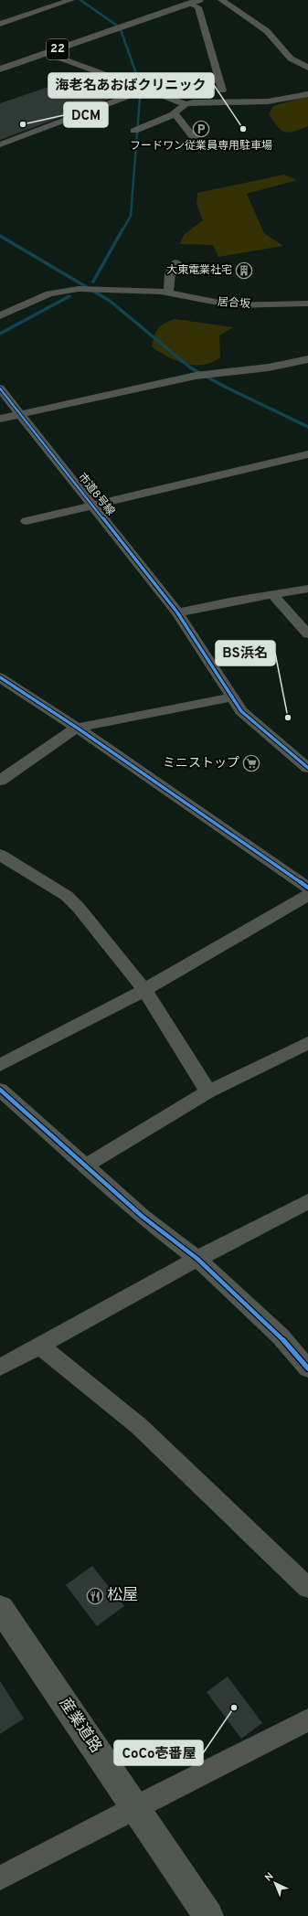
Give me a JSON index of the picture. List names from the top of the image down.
{
  "streets": {
    "main road": ["22", "産業道路"],
    "street": ["居合坂", "市道8号線"]
  },
  "places": {
    "other": [
      "DCM",
      "海老名あおばクリニック",
      "BS浜名",
      "CoCo壱番屋"
    ],
    "parking": ["フードワン従業員専用駐車場"],
    "building": ["大東電業社宅"],
    "supermarket": ["ミニストップ"],
    "restaurant": ["松屋"]
  },
  "north": "top left"
}
